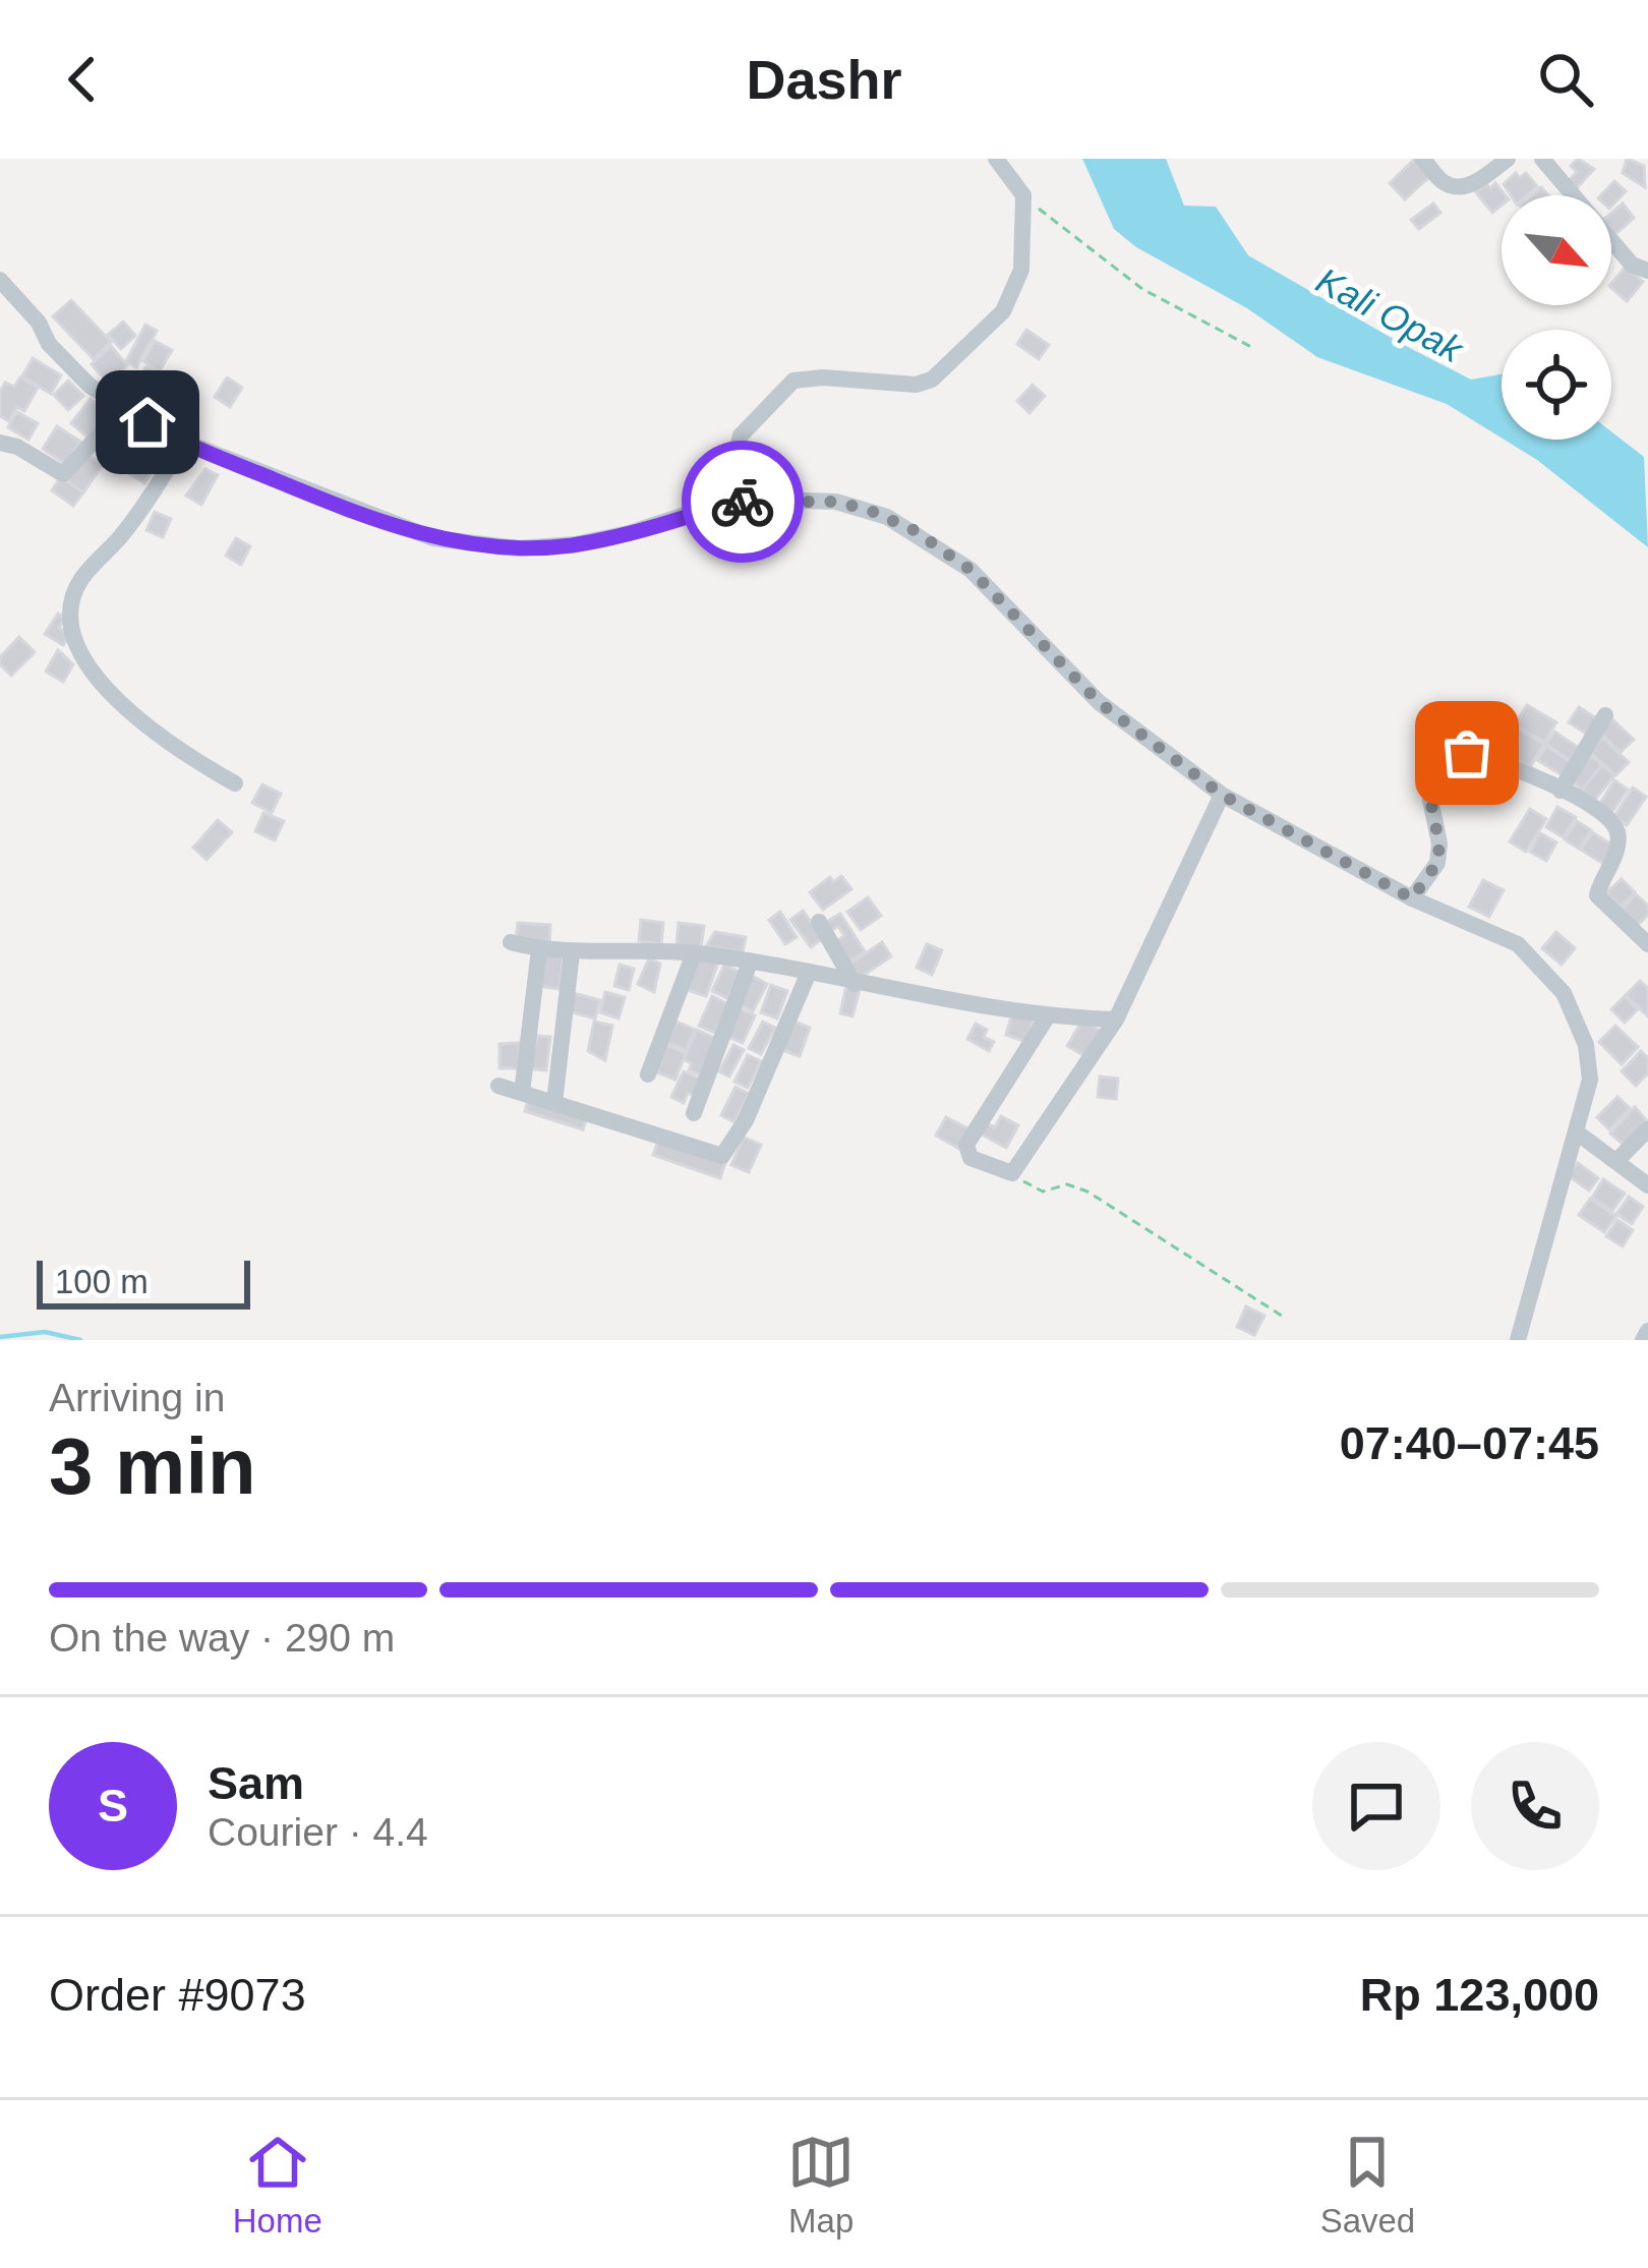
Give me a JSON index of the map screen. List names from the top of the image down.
{
  "water": ["Kali Opak"],
  "scale_bar": "100 m",
  "north": "bottom right",
  "page": {
    "header": "Dashr",
    "scale": "100 m",
    "heading": ["3 min", "Arriving in", "07:40–07:45"],
    "panel": [
      "Sam",
      "Courier · 4.4",
      "Order #9073",
      "Rp 123,000"
    ],
    "bar": "On the way · 290 m",
    "round": "S",
    "tabs": ["Home", "Map", "Saved"]
  }
}
